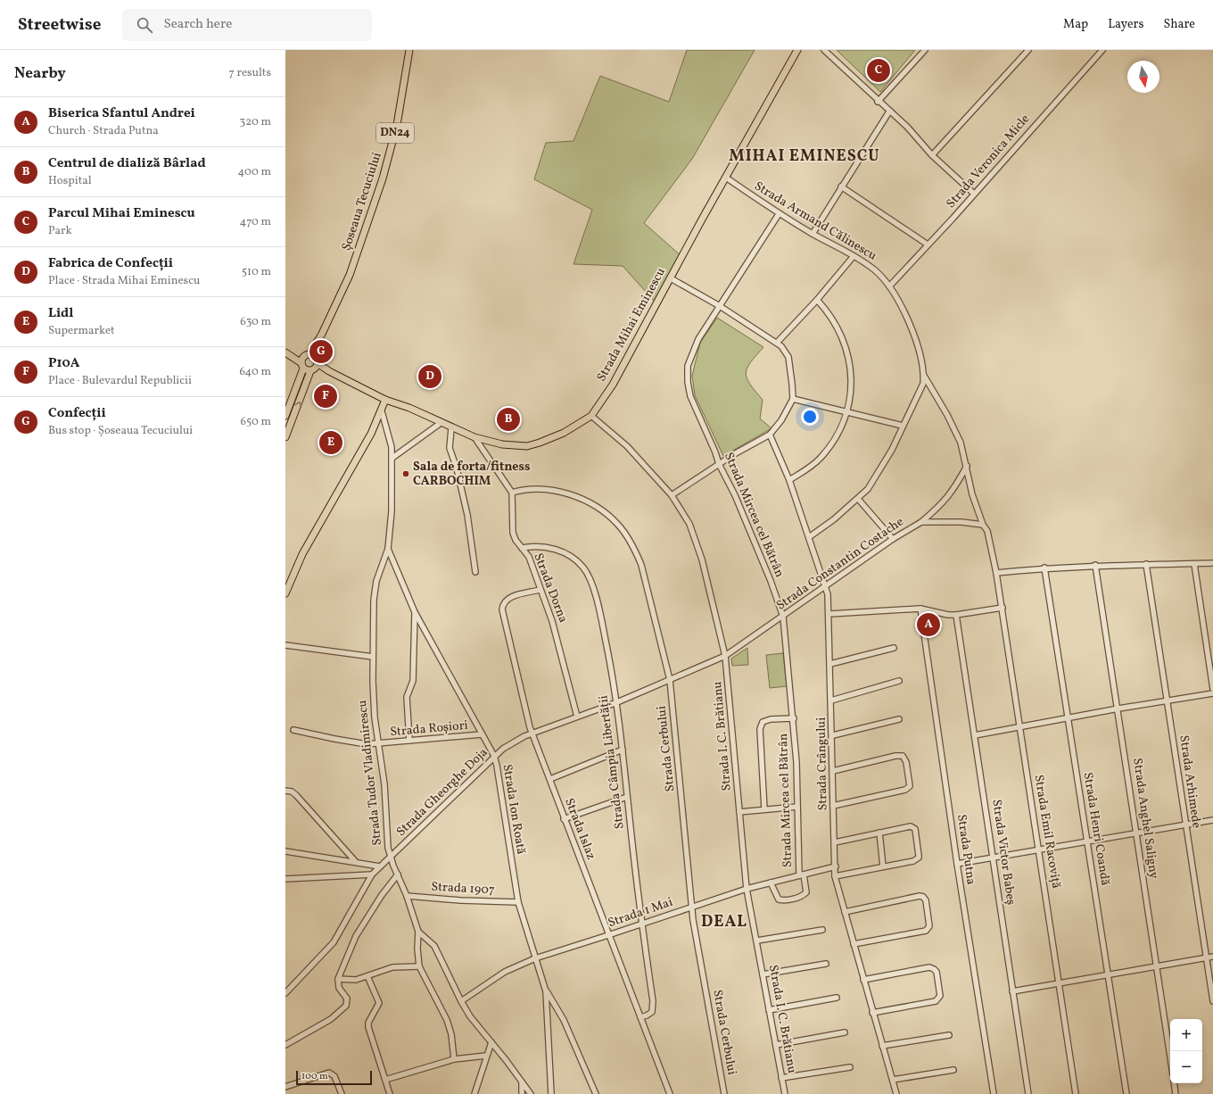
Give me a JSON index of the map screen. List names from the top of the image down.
{
  "streets": {
    "main road": ["DN24", "Șoseaua Tecuciului", "Strada Mihai Eminescu"],
    "street": [
      "Strada Veronica Micle",
      "Strada Armand Călinescu",
      "Strada Mircea cel Bătrân",
      "Strada Constantin Costache",
      "Strada Dorna",
      "Strada Roșiori",
      "Strada I. C. Brătianu",
      "Strada Cerbului",
      "Strada Câmpia Libertății",
      "Strada Crângului",
      "Strada Tudor Vladimirescu",
      "Strada Arhimede",
      "Strada Gheorghe Doja",
      "Strada Ion Roată",
      "Strada Anghel Saligny",
      "Strada Islaz",
      "Strada Henri Coandă",
      "Strada Emil Racoviță",
      "Strada Putna",
      "Strada Victor Babeș",
      "Strada 1907",
      "Strada 1 Mai"
    ]
  },
  "crossings": [
    ["Strada Veronica Micle", "Strada Armand Călinescu"],
    ["Strada Armand Călinescu", "Strada Mihai Eminescu"],
    ["Strada Armand Călinescu", "Strada Mircea cel Bătrân"],
    ["Strada Armand Călinescu", "Strada Crângului"],
    ["Strada Mihai Eminescu", "Strada I. C. Brătianu"],
    ["Strada Mircea cel Bătrân", "Strada Constantin Costache"],
    ["Strada Mircea cel Bătrân", "Strada 1 Mai"],
    ["Strada Constantin Costache", "Strada Dorna"],
    ["Strada Constantin Costache", "Strada I. C. Brătianu"],
    ["Strada Constantin Costache", "Strada Cerbului"],
    ["Strada Constantin Costache", "Strada Câmpia Libertății"],
    ["Strada Constantin Costache", "Strada Crângului"],
    ["Strada Constantin Costache", "Strada Gheorghe Doja"],
    ["Strada Constantin Costache", "Strada Islaz"],
    ["Strada Dorna", "Strada Cerbului"],
    ["Strada Dorna", "Strada Câmpia Libertății"],
    ["Strada Dorna", "Strada Islaz"],
    ["Strada Roșiori", "Strada Tudor Vladimirescu"],
    ["Strada Roșiori", "Strada Ion Roată"],
    ["Strada I. C. Brătianu", "Strada 1 Mai"],
    ["Strada Cerbului", "Strada 1 Mai"],
    ["Strada Câmpia Libertății", "Strada Islaz"],
    ["Strada Câmpia Libertății", "Strada 1 Mai"],
    ["Strada Crângului", "Strada 1 Mai"],
    ["Strada Tudor Vladimirescu", "Strada Gheorghe Doja"],
    ["Strada Tudor Vladimirescu", "Strada Ion Roată"],
    ["Strada Tudor Vladimirescu", "Strada 1907"],
    ["Strada Gheorghe Doja", "Strada Ion Roată"],
    ["Strada Gheorghe Doja", "Strada Islaz"],
    ["Strada Ion Roată", "Strada 1907"],
    ["Strada Ion Roată", "Strada 1 Mai"],
    ["Strada Islaz", "Strada 1 Mai"]
  ],
  "districts": ["MIHAI EMINESCU", "DEAL"],
  "places": ["Sala de forta/fitness CARBOCHIM"],
  "scale_bar": "100 m",
  "north": "bottom",
  "page": {
    "header": "Streetwise",
    "search": "Search here",
    "nav": ["Map", "Layers", "Share"],
    "heading": ["Nearby", "7 results"],
    "pins": [
      "C",
      "G",
      "D",
      "F",
      "B",
      "E",
      "A"
    ],
    "list": [
      {
        "mark": "A",
        "name": "Biserica Sfantul Andrei",
        "note": "Church · Strada Putna",
        "value": "320 m"
      },
      {
        "mark": "B",
        "name": "Centrul de dializă Bârlad",
        "note": "Hospital",
        "value": "400 m"
      },
      {
        "mark": "C",
        "name": "Parcul Mihai Eminescu",
        "note": "Park",
        "value": "470 m"
      },
      {
        "mark": "D",
        "name": "Fabrica de Confecții",
        "note": "Place · Strada Mihai Eminescu",
        "value": "510 m"
      },
      {
        "mark": "E",
        "name": "Lidl",
        "note": "Supermarket",
        "value": "630 m"
      },
      {
        "mark": "F",
        "name": "P10A",
        "note": "Place · Bulevardul Republicii",
        "value": "640 m"
      },
      {
        "mark": "G",
        "name": "Confecții",
        "note": "Bus stop · Șoseaua Tecuciului",
        "value": "650 m"
      }
    ],
    "map_buttons": ["+", "−"],
    "scale": "100 m"
  }
}
